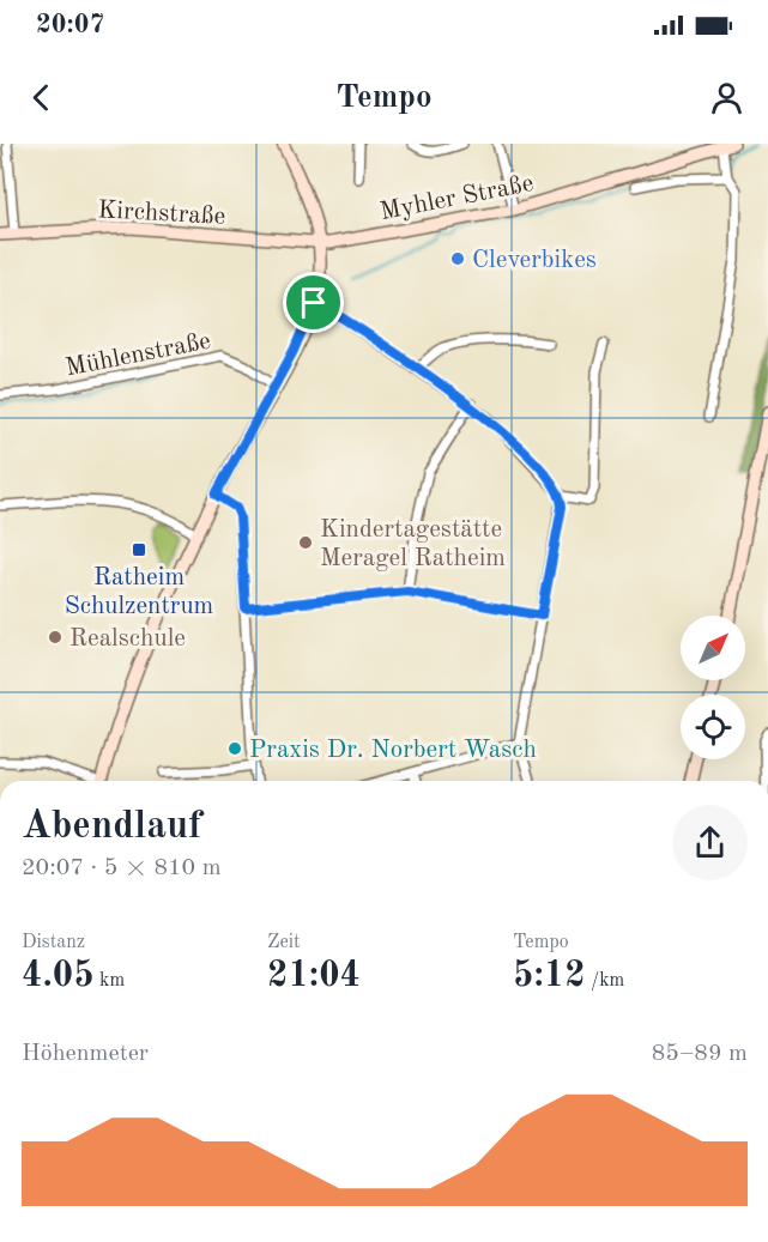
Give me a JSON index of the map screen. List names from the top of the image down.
{
  "streets": {
    "main road": ["Myhler Straße", "Kirchstraße"],
    "street": ["Mühlenstraße"]
  },
  "crossings": [
    ["Myhler Straße", "Kirchstraße"]
  ],
  "places": {
    "other": [
      "Cleverbikes",
      "Kindertagestätte Meragel Ratheim",
      "Realschule",
      "Praxis Dr. Norbert Wasch"
    ],
    "transit": ["Ratheim Schulzentrum"]
  },
  "north": "top right",
  "page": {
    "status": "20:07",
    "header": "Tempo",
    "heading": ["Abendlauf", "20:07 · 5 × 810 m"],
    "stats": [
      ["Distanz", "4.05 km"],
      ["Zeit", "21:04"],
      ["Tempo", "5:12 /km"]
    ],
    "chart": ["Höhenmeter", "85–89 m"]
  }
}
